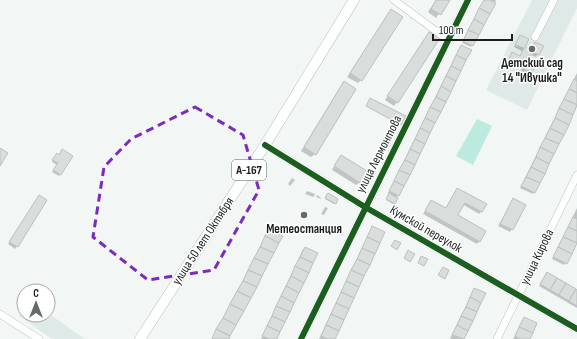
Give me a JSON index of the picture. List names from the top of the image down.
{
  "streets": {
    "highway": ["А-167", "улица 50 лет Октября"],
    "street": ["улица Лермонтова", "Кумской переулок", "улица Кирова"]
  },
  "crossings": [
    ["улица Лермонтова", "Кумской переулок"],
    ["Кумской переулок", "улица 50 лет Октября"],
    ["Кумской переулок", "улица Кирова"]
  ],
  "places": ["Детский сад 14 \"Ивушка\"", "Метеостанция"],
  "scale_bar": "100 m",
  "north": "top"
}
